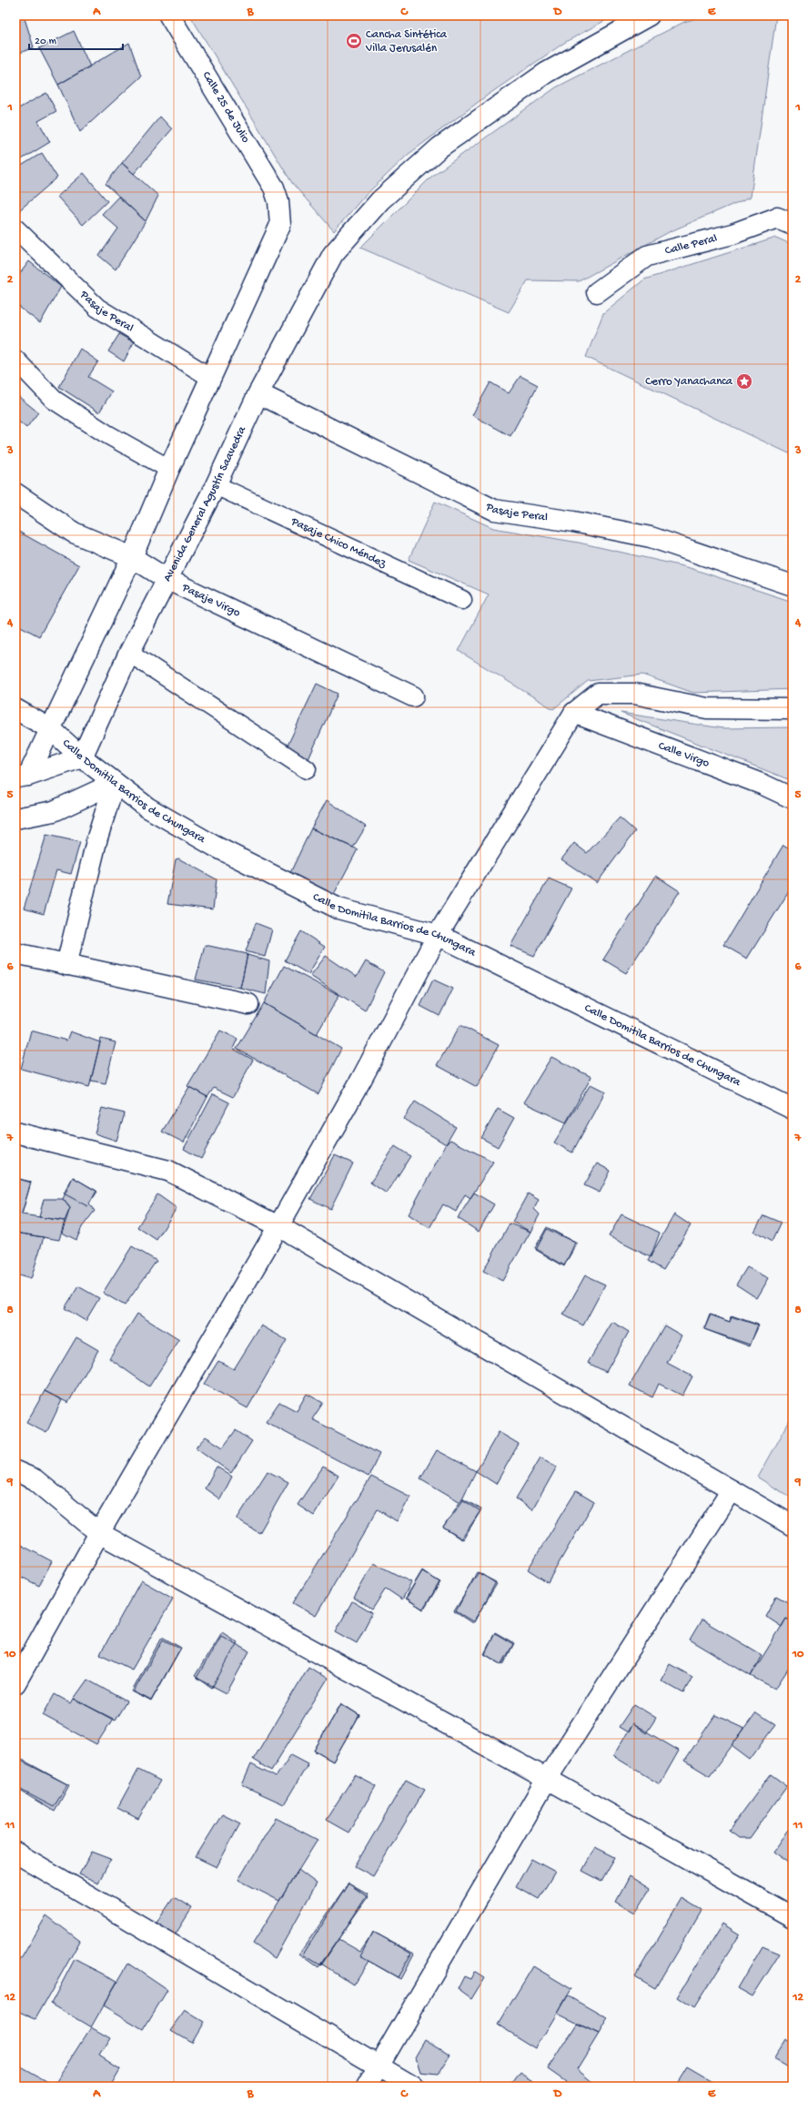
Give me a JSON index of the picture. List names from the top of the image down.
{
  "streets": {
    "street": [
      "Calle 25 de Julio",
      "Calle Peral",
      "Pasaje Peral",
      "Avenida General Agustín Saavedra",
      "Pasaje Virgo",
      "Calle Virgo",
      "Calle Domitila Barrios de Chungara"
    ],
    "lane": ["Pasaje Chico Méndez"]
  },
  "crossings": [
    ["Calle 25 de Julio", "Pasaje Peral"],
    ["Calle 25 de Julio", "Pasaje Virgo"],
    ["Calle 25 de Julio", "Calle Domitila Barrios de Chungara"],
    ["Pasaje Peral", "Avenida General Agustín Saavedra"],
    ["Avenida General Agustín Saavedra", "Pasaje Chico Méndez"],
    ["Avenida General Agustín Saavedra", "Pasaje Virgo"],
    ["Avenida General Agustín Saavedra", "Calle Domitila Barrios de Chungara"]
  ],
  "places": {
    "sports": ["Cancha Sintética Villa Jerusalén"],
    "place": ["Cerro Yanachanca"]
  },
  "scale_bar": "20 m",
  "grid": {
    "columns": [
      "A",
      "B",
      "C",
      "D",
      "E"
    ],
    "rows": [
      "1",
      "2",
      "3",
      "4",
      "5",
      "6",
      "7",
      "8",
      "9",
      "10",
      "11",
      "12"
    ]
  }
}
